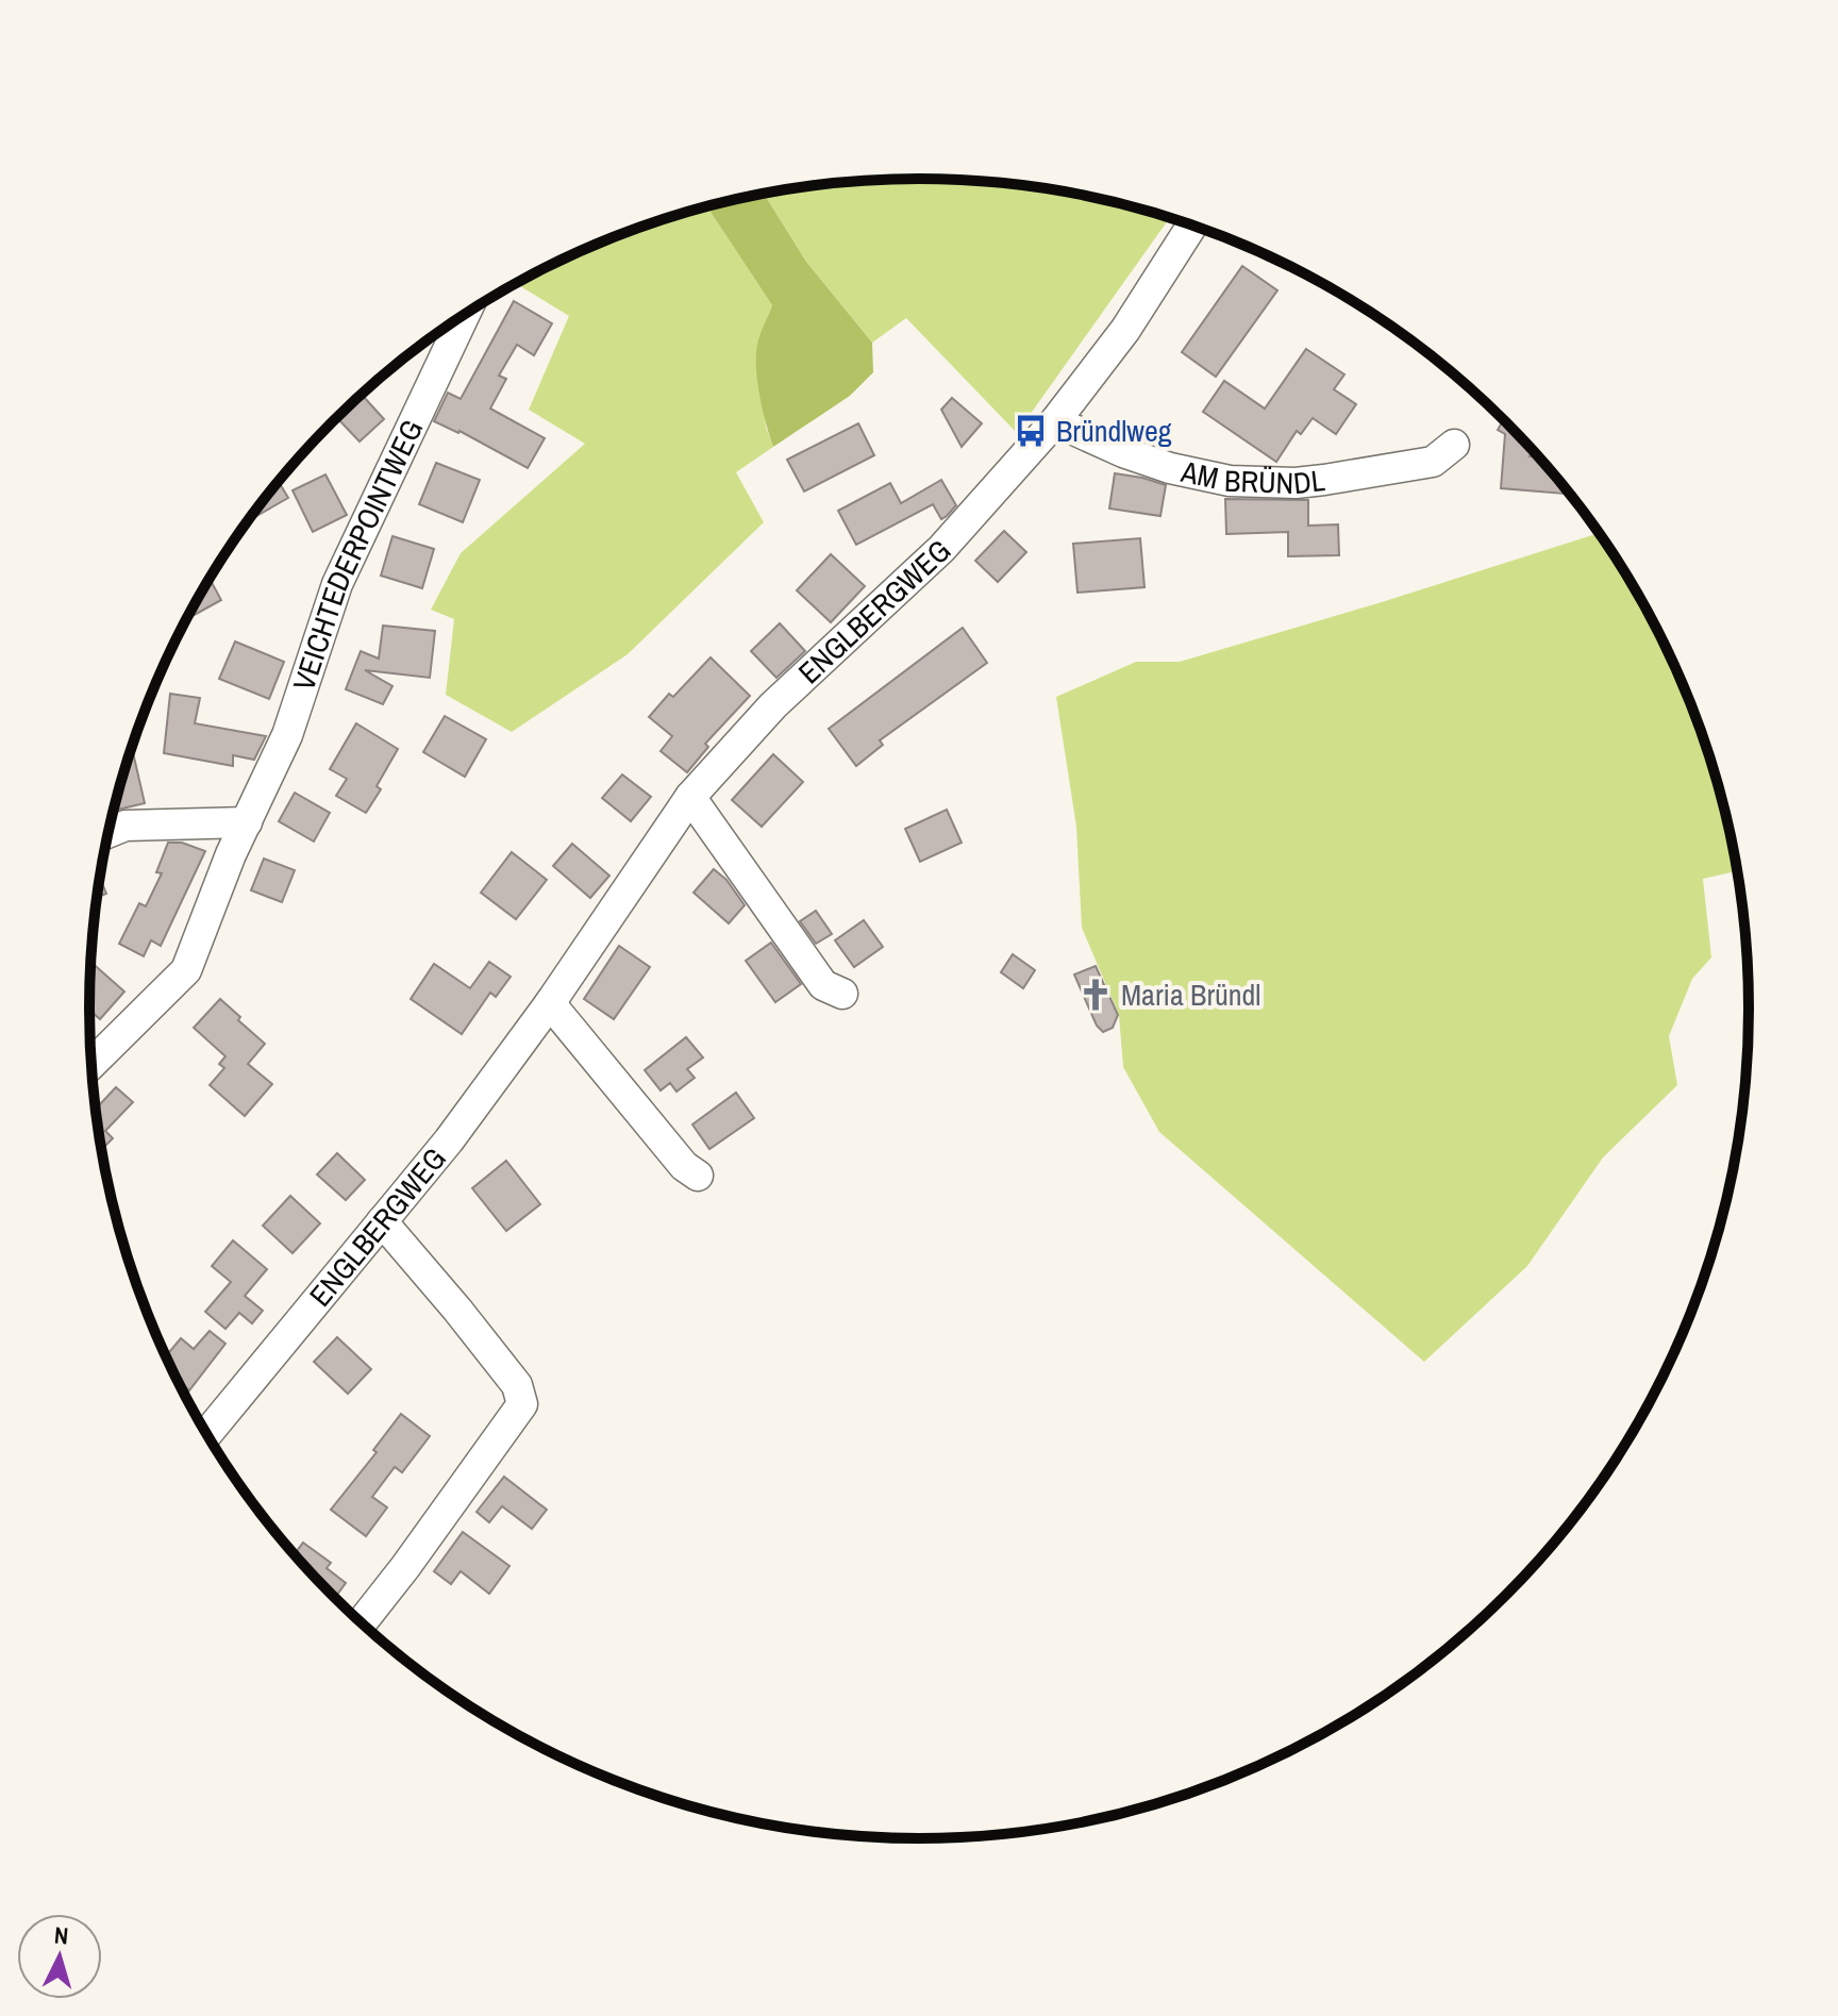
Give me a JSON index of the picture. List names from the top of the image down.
{
  "streets": {
    "street": ["AM BRÜNDL", "VEICHTEDERPOINTWEG", "ENGLBERGWEG"]
  },
  "crossings": [
    ["AM BRÜNDL", "ENGLBERGWEG"]
  ],
  "places": {
    "bus stop": ["Bründlweg"],
    "church": ["Maria Bründl"]
  },
  "north": "top"
}
